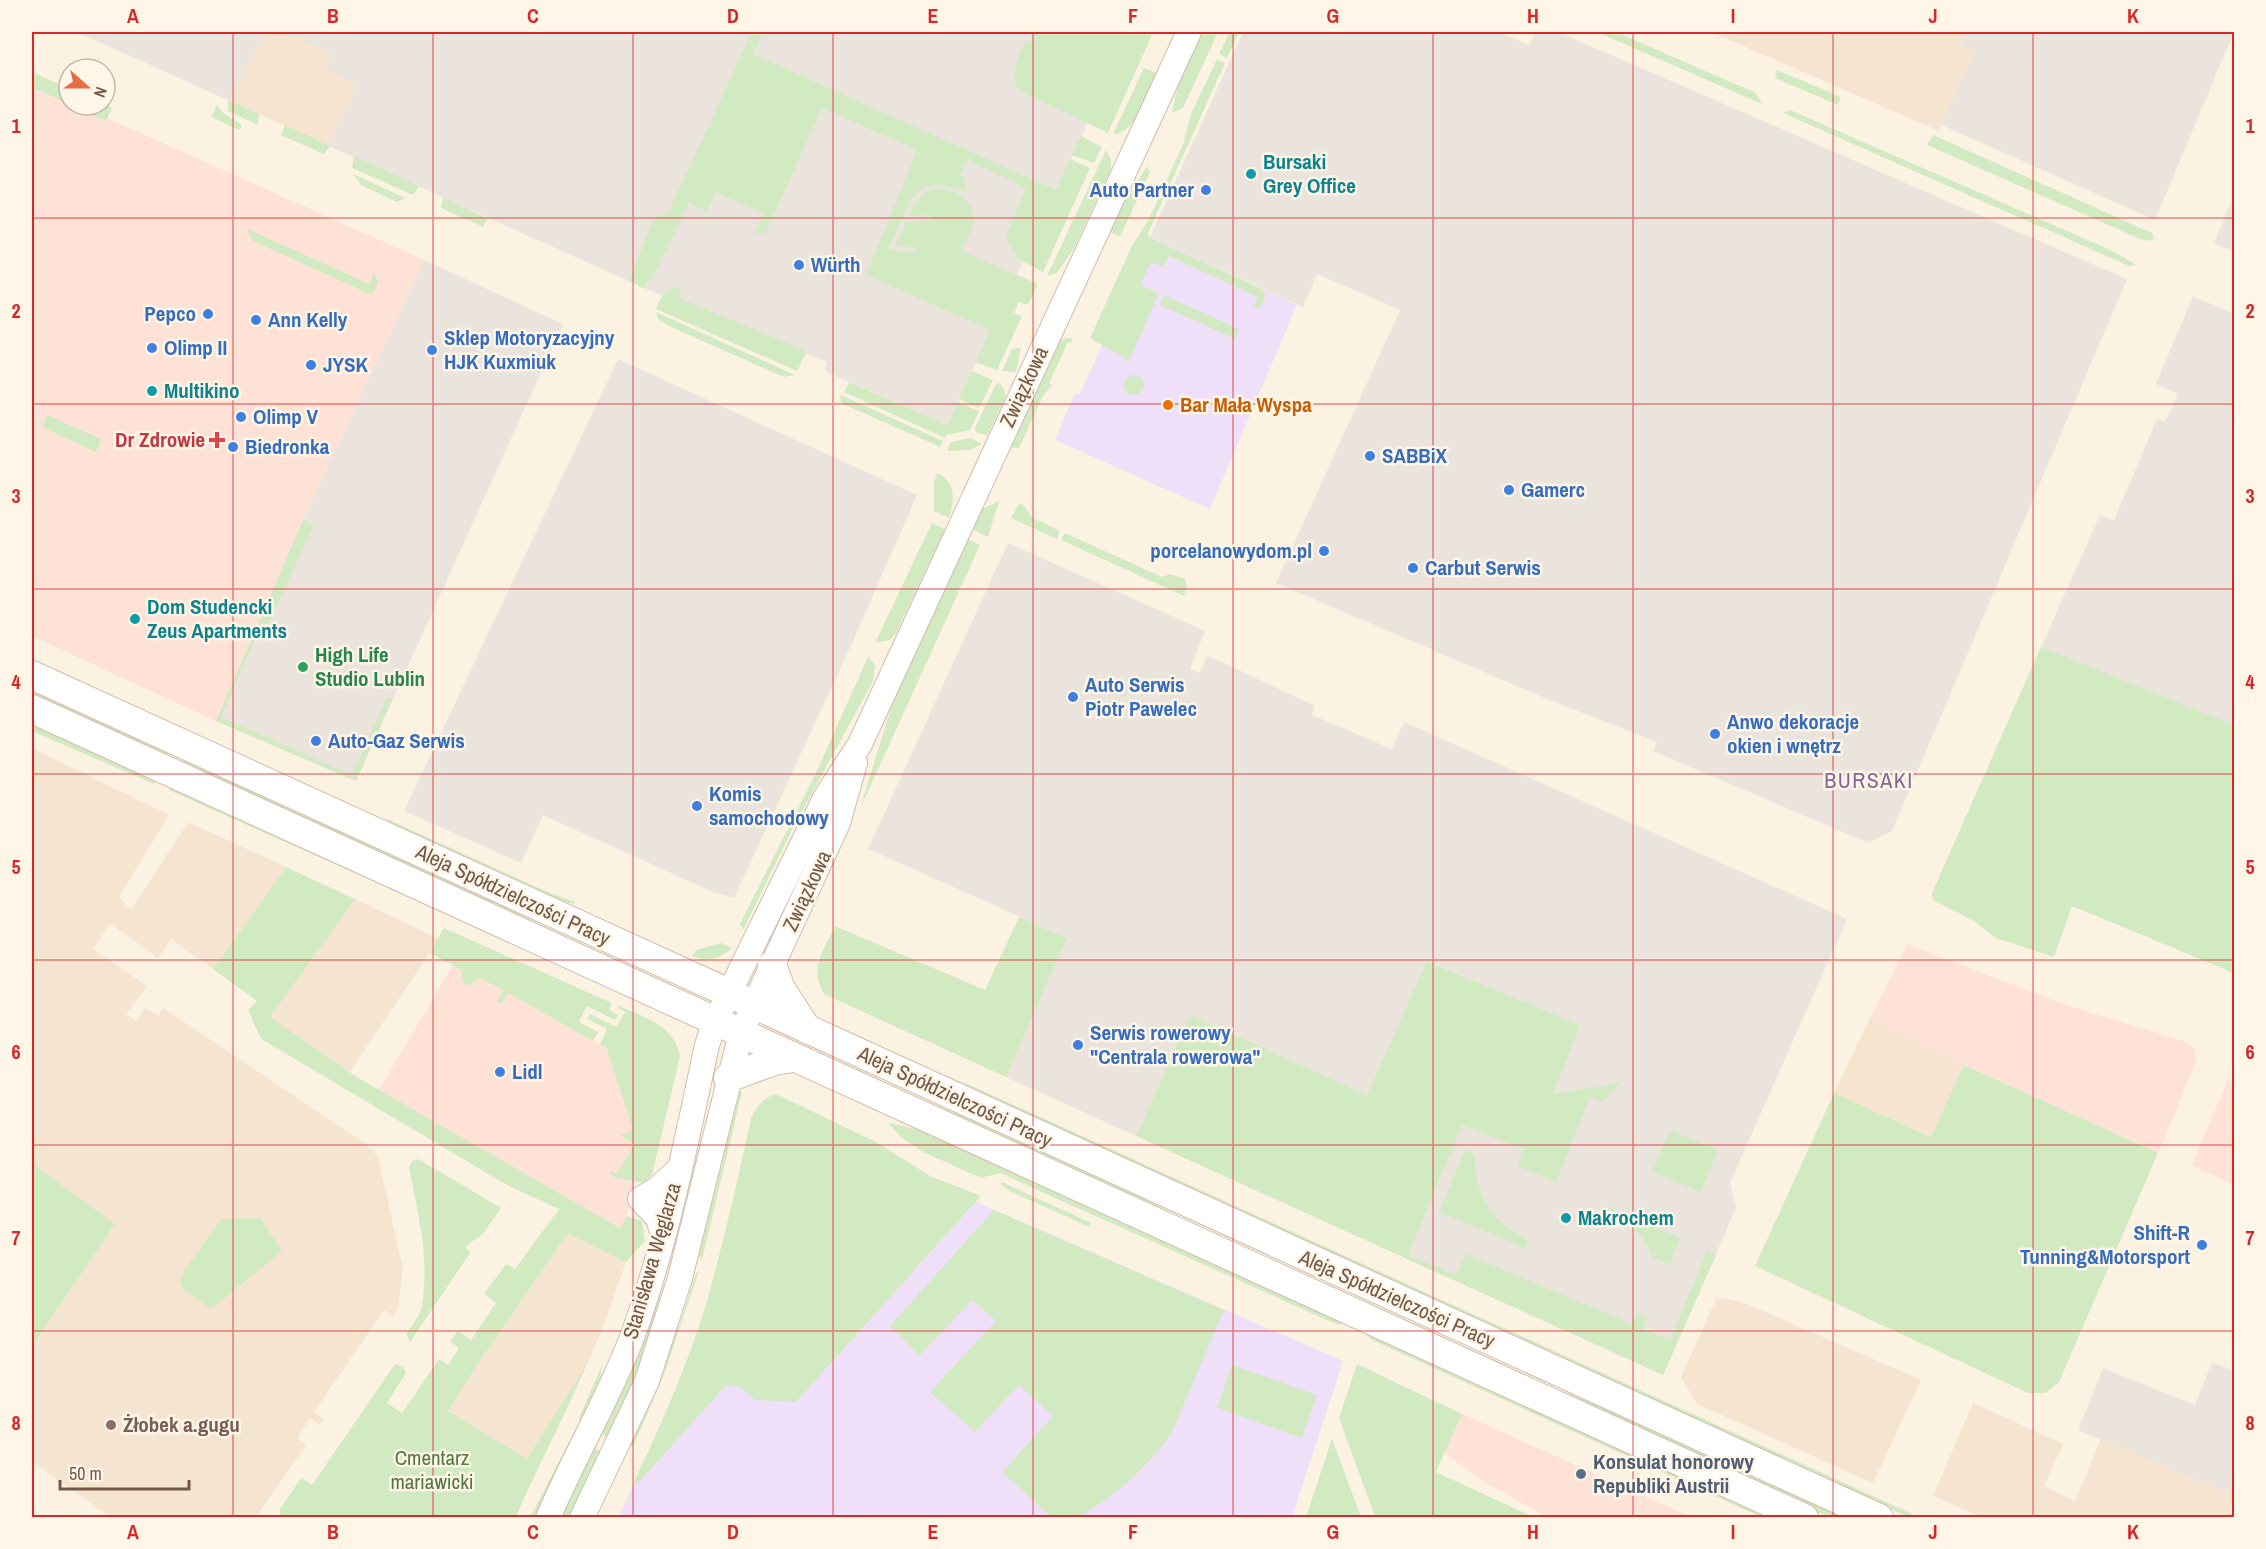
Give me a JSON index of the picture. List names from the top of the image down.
{
  "streets": {
    "main road": ["Aleja Spółdzielczości Pracy"],
    "street": ["Związkowa", "Stanisława Węglarza"]
  },
  "crossings": [
    ["Związkowa", "Aleja Spółdzielczości Pracy"],
    ["Związkowa", "Stanisława Węglarza"],
    ["Aleja Spółdzielczości Pracy", "Stanisława Węglarza"]
  ],
  "districts": ["BURSAKI"],
  "parks": ["Cmentarz mariawicki"],
  "places": {
    "other": [
      "Bursaki Grey Office",
      "Auto Partner",
      "Würth",
      "Pepco",
      "Ann Kelly",
      "Olimp II",
      "Sklep Motoryzacyjny HJK Kuxmiuk",
      "JYSK",
      "Multikino",
      "Bar Mała Wyspa",
      "Olimp V",
      "Biedronka",
      "SABBiX",
      "Gamerc",
      "porcelanowydom.pl",
      "Carbut Serwis",
      "Dom Studencki Zeus Apartments",
      "High Life Studio Lublin",
      "Auto Serwis Piotr Pawelec",
      "Anwo dekoracje okien i wnętrz",
      "Auto-Gaz Serwis",
      "Komis samochodowy",
      "Serwis rowerowy \"Centrala rowerowa\"",
      "Lidl",
      "Makrochem",
      "Shift-R Tunning&Motorsport",
      "Żłobek a.gugu",
      "Konsulat honorowy Republiki Austrii"
    ],
    "health": ["Dr Zdrowie"]
  },
  "scale_bar": "50 m",
  "north": "right",
  "grid": {
    "columns": [
      "A",
      "B",
      "C",
      "D",
      "E",
      "F",
      "G",
      "H",
      "I",
      "J",
      "K"
    ],
    "rows": [
      "1",
      "2",
      "3",
      "4",
      "5",
      "6",
      "7",
      "8"
    ]
  }
}
